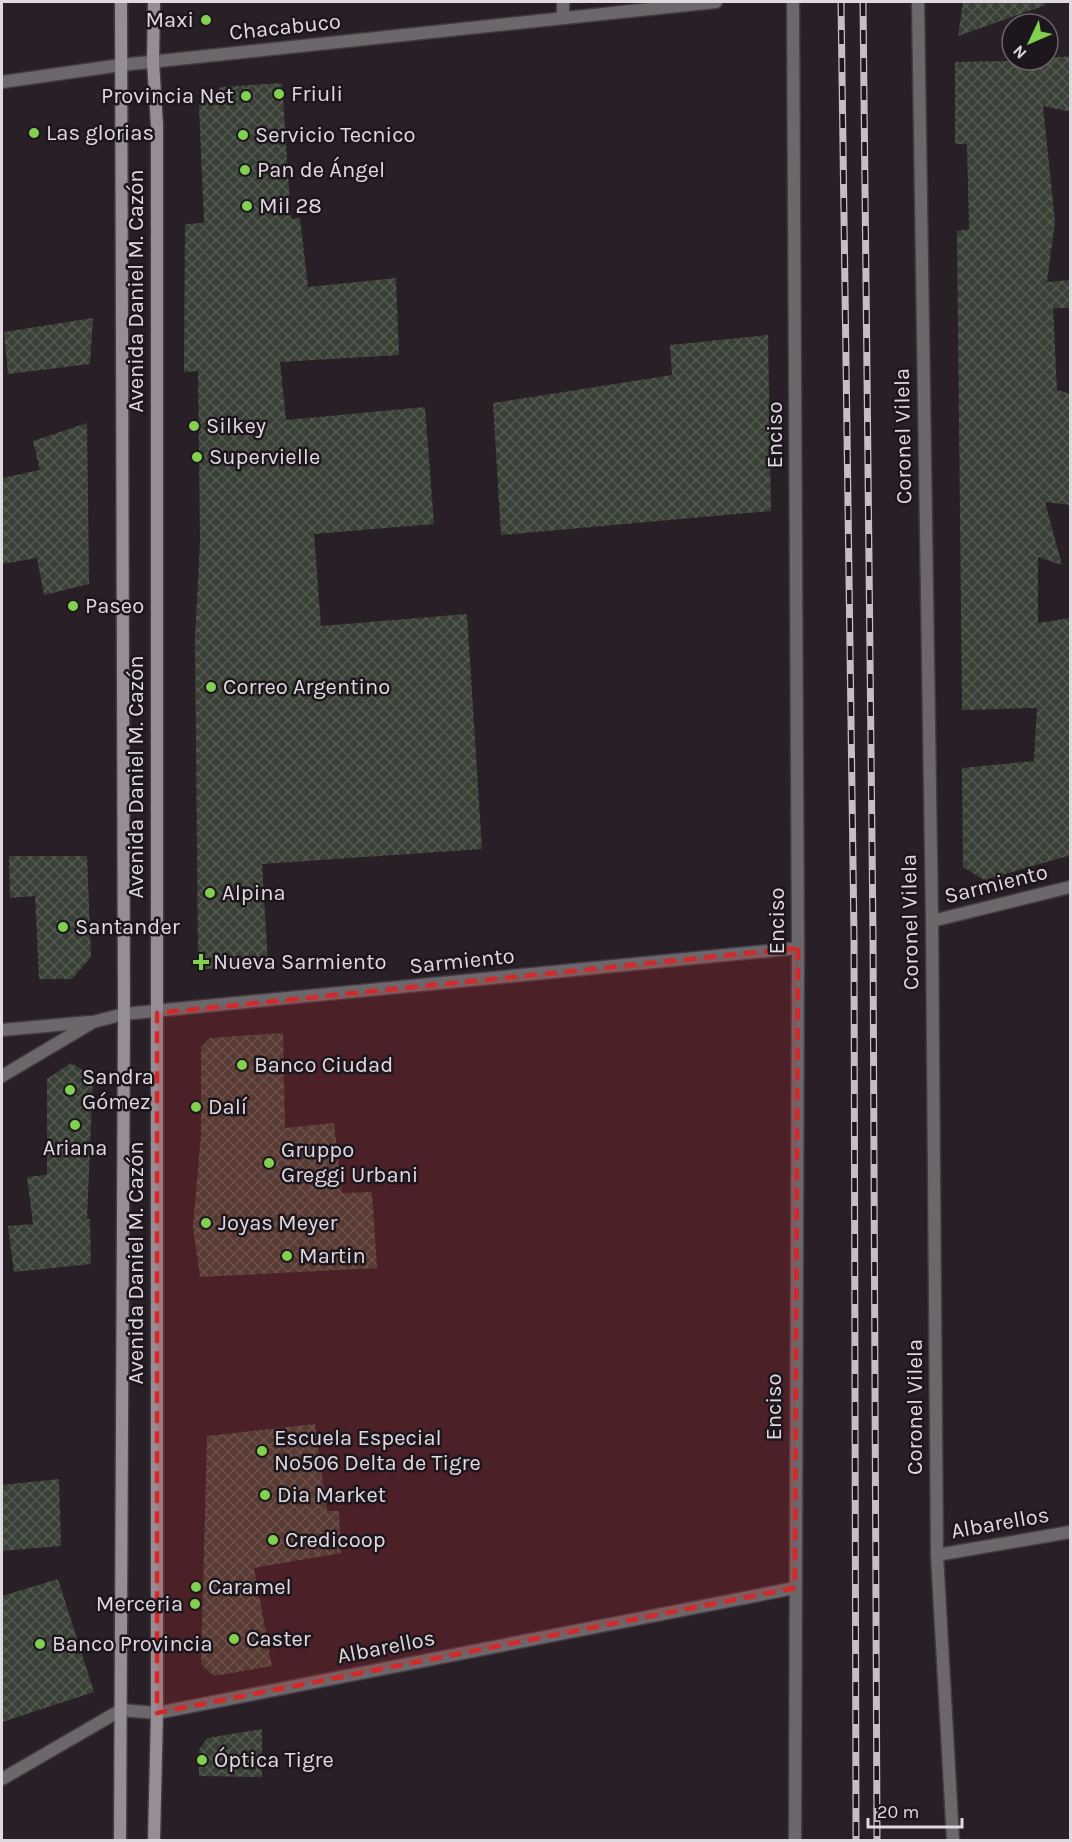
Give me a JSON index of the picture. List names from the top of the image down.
{
  "streets": {
    "main road": ["Avenida Daniel M. Cazón"],
    "street": [
      "Chacabuco",
      "Enciso",
      "Coronel Vilela",
      "Sarmiento",
      "Albarellos"
    ]
  },
  "crossings": [
    ["Chacabuco", "Avenida Daniel M. Cazón"],
    ["Avenida Daniel M. Cazón", "Sarmiento"],
    ["Avenida Daniel M. Cazón", "Albarellos"],
    ["Enciso", "Sarmiento"],
    ["Enciso", "Albarellos"],
    ["Coronel Vilela", "Sarmiento"],
    ["Coronel Vilela", "Albarellos"]
  ],
  "places": {
    "other": [
      "Maxi",
      "Friuli",
      "Provincia Net",
      "Las glorias",
      "Servicio Tecnico",
      "Pan de Ángel",
      "Mil 28",
      "Silkey",
      "Supervielle",
      "Paseo",
      "Correo Argentino",
      "Alpina",
      "Santander",
      "Banco Ciudad",
      "Sandra Gómez",
      "Dalí",
      "Ariana",
      "Gruppo Greggi Urbani",
      "Joyas Meyer",
      "Martin",
      "Escuela Especial Nº506 Delta de Tigre",
      "Dia Market",
      "Credicoop",
      "Caramel",
      "Merceria",
      "Caster",
      "Banco Provincia",
      "Óptica Tigre"
    ],
    "health": ["Nueva Sarmiento"]
  },
  "scale_bar": "20 m",
  "north": "bottom left"
}
